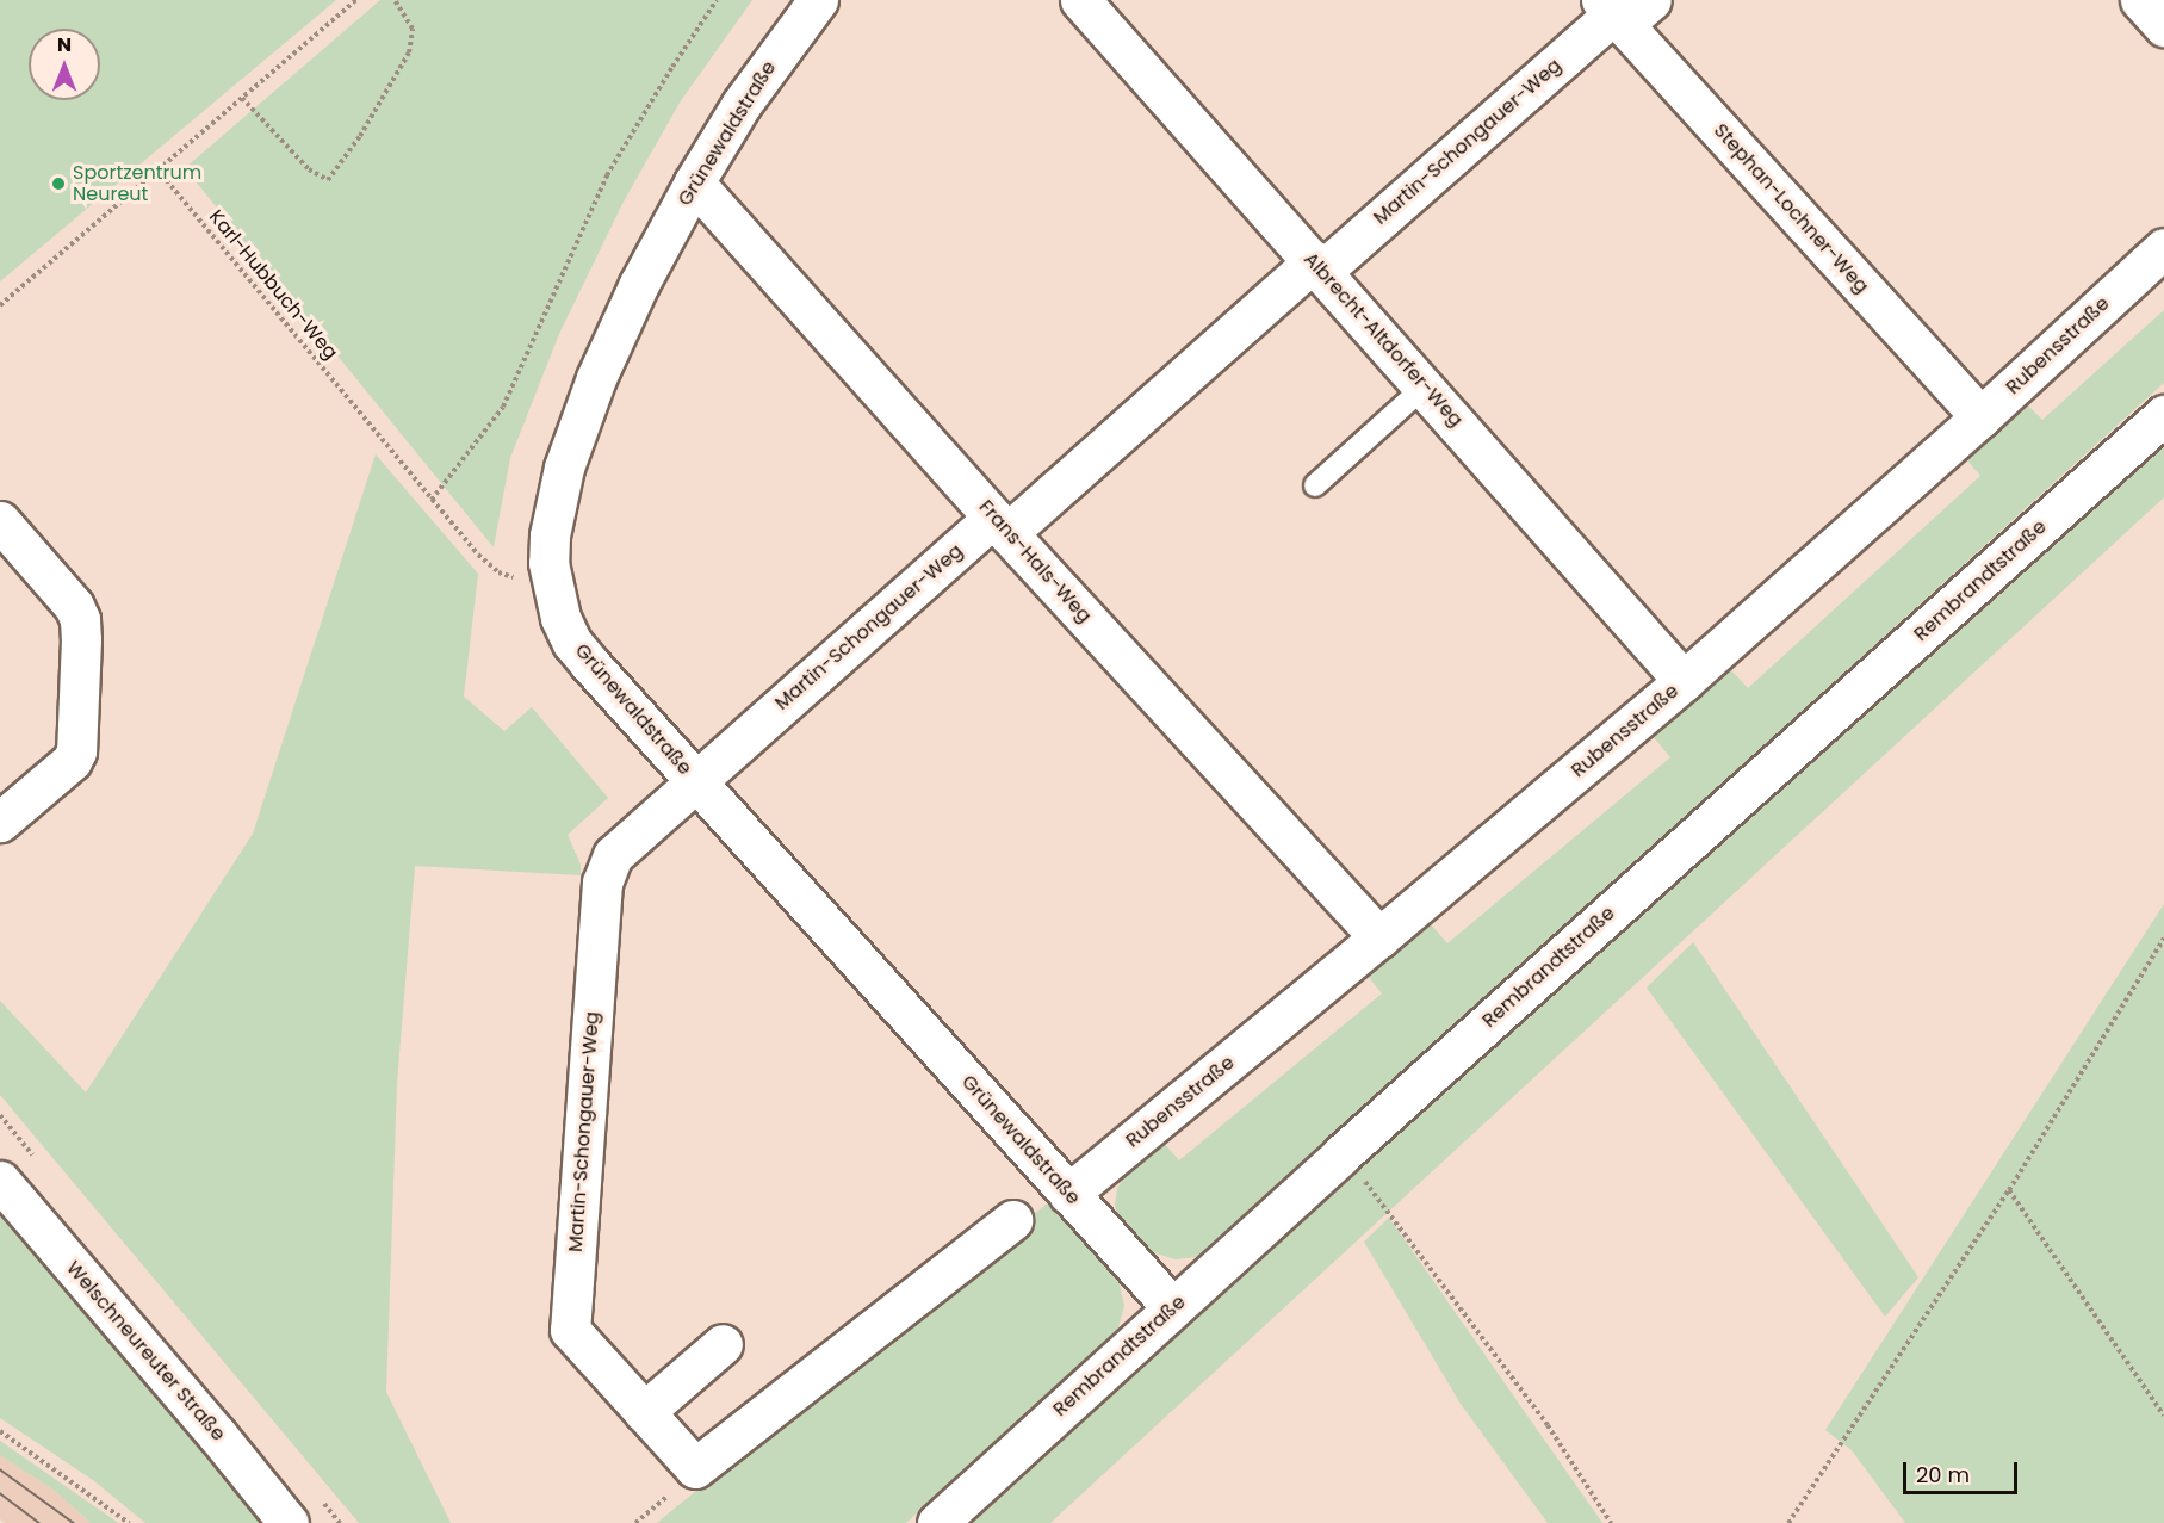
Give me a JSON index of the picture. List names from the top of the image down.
{
  "streets": {
    "street": [
      "Grünewaldstraße",
      "Martin-Schongauer-Weg",
      "Stephan-Lochner-Weg",
      "Albrecht-Altdorfer-Weg",
      "Rubensstraße",
      "Frans-Hals-Weg",
      "Rembrandtstraße",
      "Welschneureuter Straße"
    ],
    "path": ["Karl-Hubbuch-Weg"]
  },
  "crossings": [
    ["Grünewaldstraße", "Martin-Schongauer-Weg"],
    ["Grünewaldstraße", "Karl-Hubbuch-Weg"],
    ["Grünewaldstraße", "Rubensstraße"],
    ["Grünewaldstraße", "Frans-Hals-Weg"],
    ["Grünewaldstraße", "Rembrandtstraße"],
    ["Martin-Schongauer-Weg", "Stephan-Lochner-Weg"],
    ["Martin-Schongauer-Weg", "Albrecht-Altdorfer-Weg"],
    ["Martin-Schongauer-Weg", "Frans-Hals-Weg"],
    ["Stephan-Lochner-Weg", "Rubensstraße"],
    ["Albrecht-Altdorfer-Weg", "Rubensstraße"],
    ["Rubensstraße", "Frans-Hals-Weg"]
  ],
  "places": ["Sportzentrum Neureut"],
  "scale_bar": "20 m",
  "north": "top"
}
